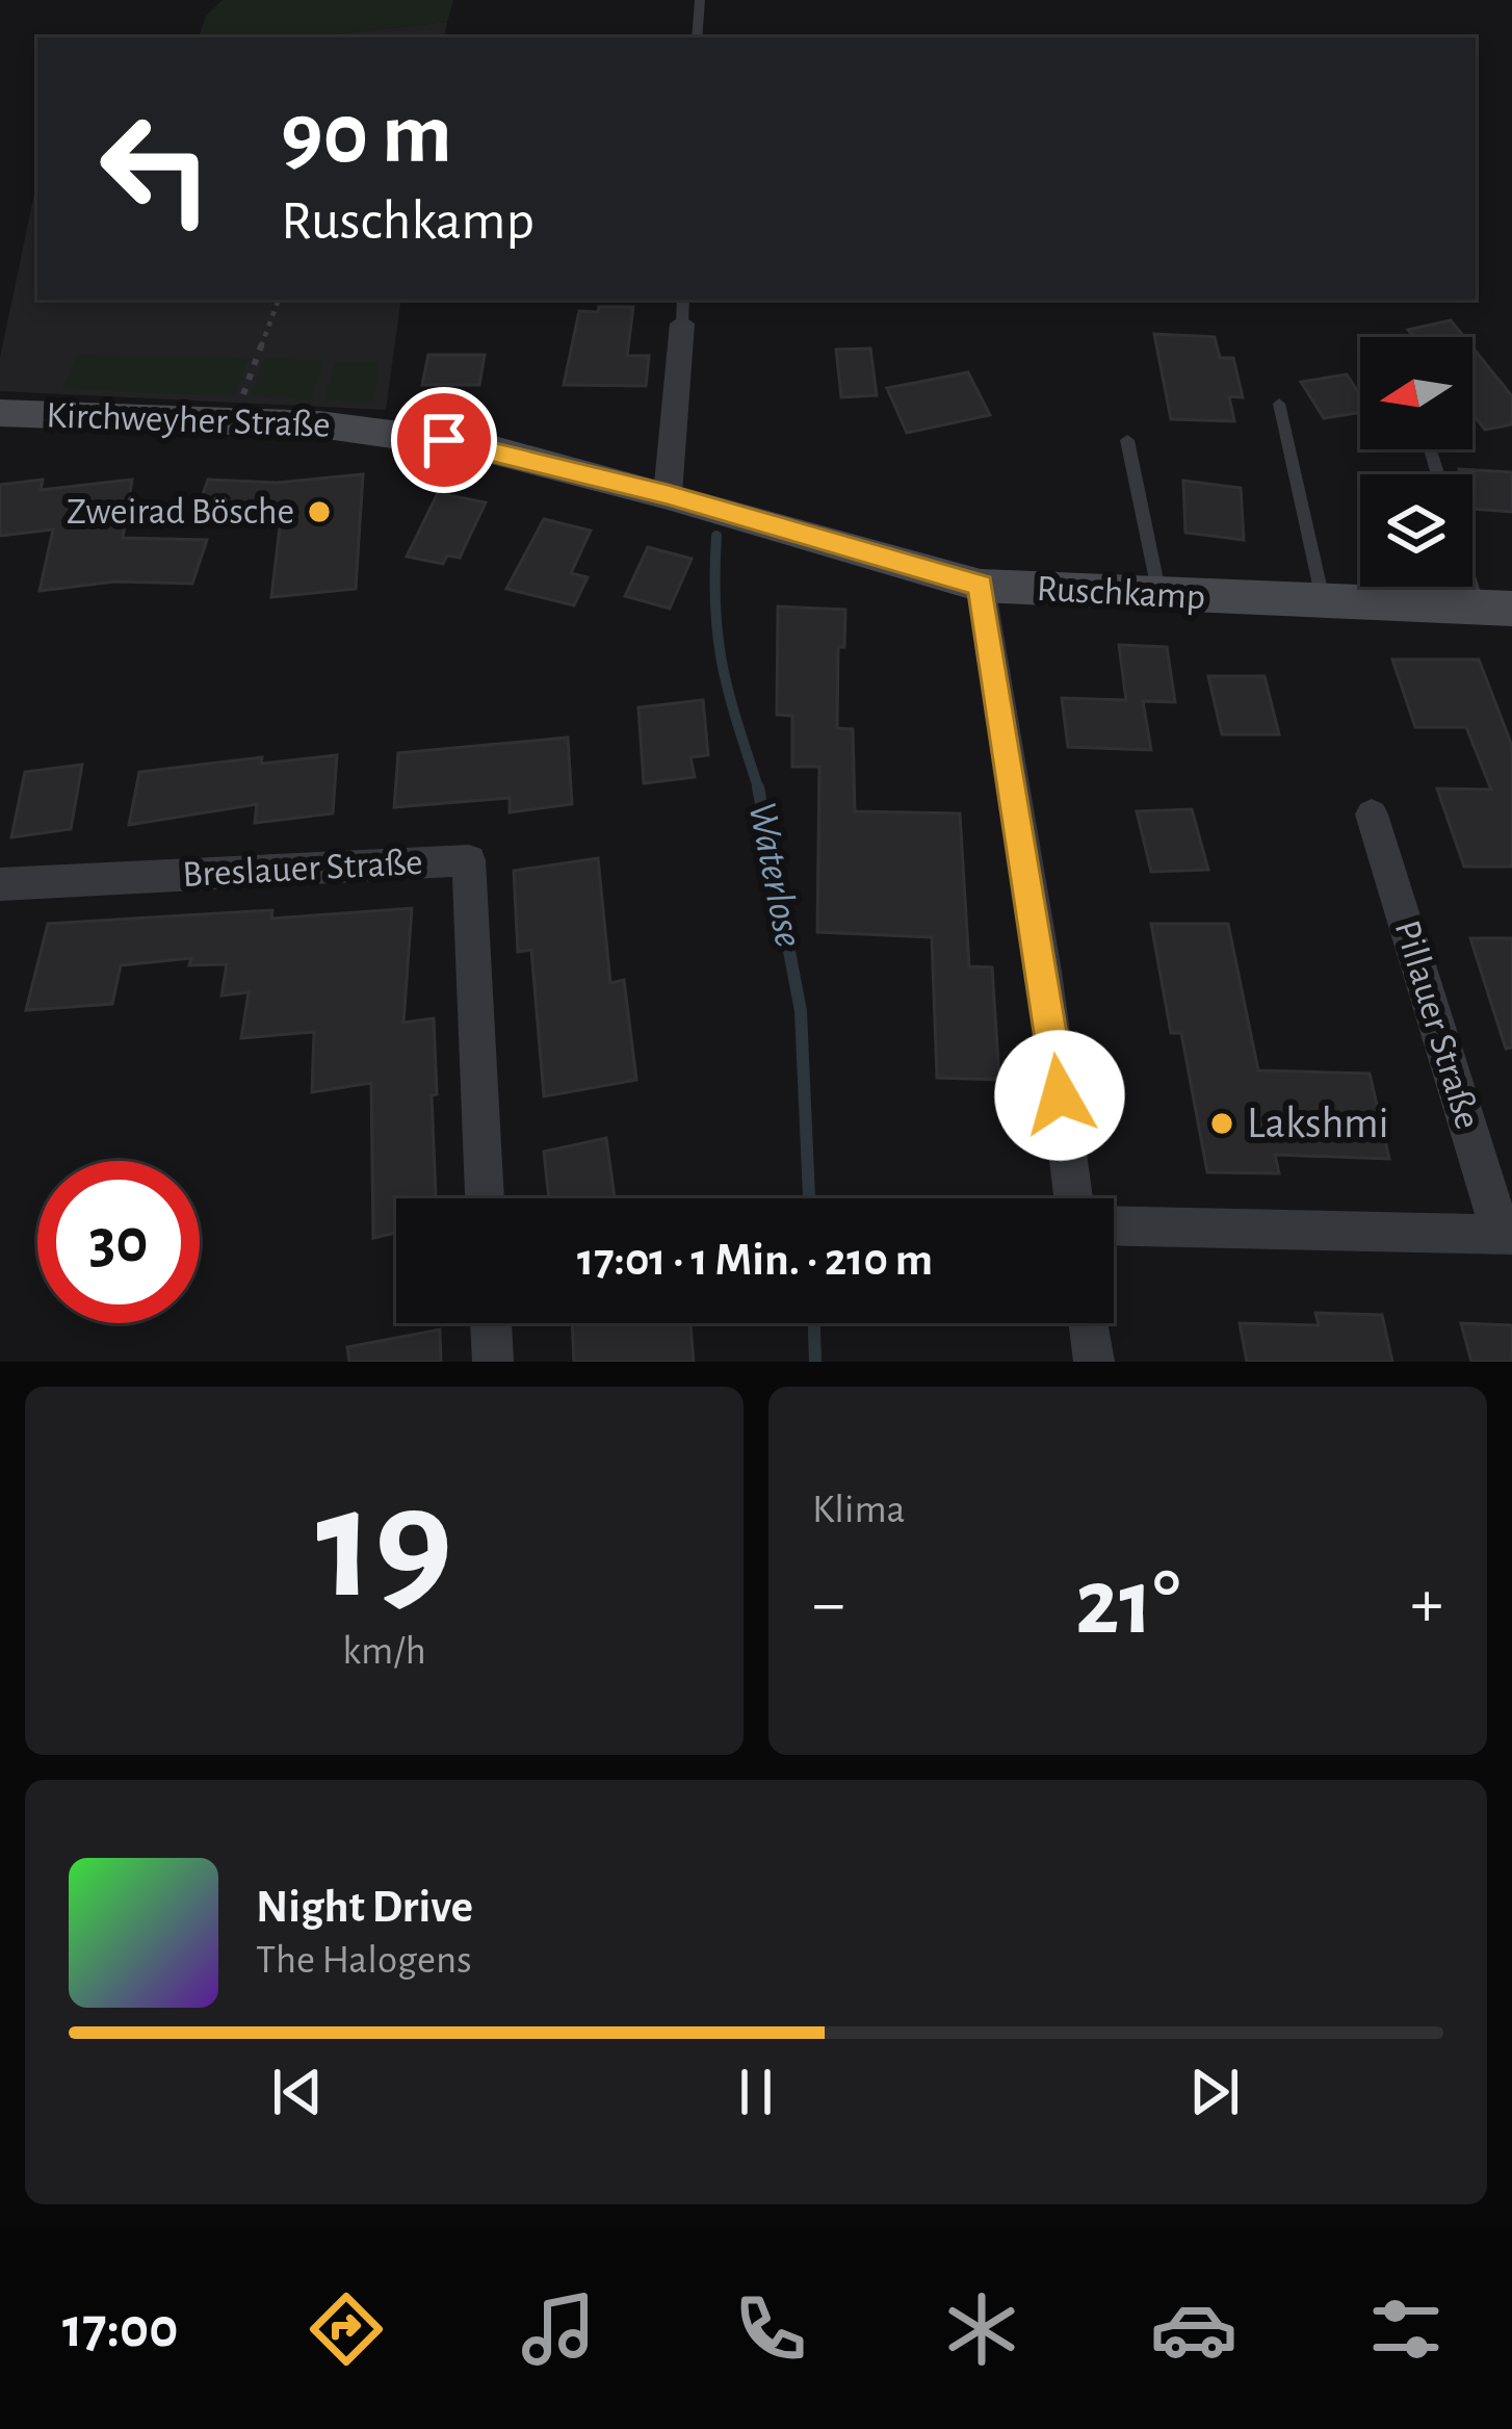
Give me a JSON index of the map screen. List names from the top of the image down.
{
  "streets": {
    "main road": ["Kirchweyher Straße", "Ruschkamp"],
    "street": ["Breslauer Straße", "Pillauer Straße"]
  },
  "crossings": [
    ["Kirchweyher Straße", "Ruschkamp"]
  ],
  "water": ["Waterlose"],
  "places": ["Zweirad Bösche", "Lakshmi"],
  "north": "left",
  "page": {
    "turn": ["90 m", "Ruschkamp"],
    "limit": "30",
    "trip": "17:01 · 1 Min. · 210 m",
    "tile": [
      ["19", "km/h"],
      "Klima"
    ],
    "heat": ["−", "21°", "+"],
    "song": ["Night Drive", "The Halogens"],
    "tabs": "17:00"
  }
}
